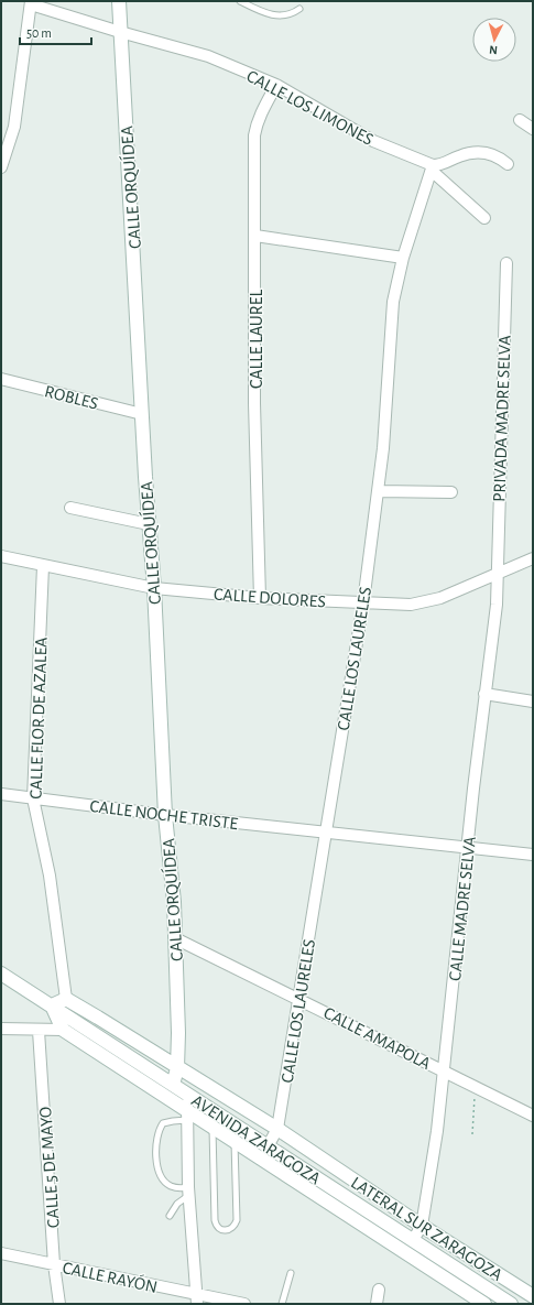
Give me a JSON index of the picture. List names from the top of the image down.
{
  "streets": {
    "street": [
      "CALLE LOS LIMONES",
      "CALLE ORQUÍDEA",
      "CALLE LAUREL",
      "ROBLES",
      "PRIVADA MADRE SELVA",
      "CALLE DOLORES",
      "CALLE LOS LAURELES",
      "CALLE FLOR DE AZALEA",
      "CALLE NOCHE TRISTE",
      "CALLE MADRE SELVA",
      "CALLE AMAPOLA",
      "AVENIDA ZARAGOZA",
      "CALLE 5 DE MAYO",
      "LATERAL SUR ZARAGOZA",
      "CALLE RAYÓN"
    ]
  },
  "crossings": [
    ["CALLE LOS LIMONES", "CALLE ORQUÍDEA"],
    ["CALLE LOS LIMONES", "CALLE LAUREL"],
    ["CALLE LOS LIMONES", "CALLE LOS LAURELES"],
    ["CALLE ORQUÍDEA", "ROBLES"],
    ["CALLE ORQUÍDEA", "CALLE DOLORES"],
    ["CALLE ORQUÍDEA", "CALLE NOCHE TRISTE"],
    ["CALLE ORQUÍDEA", "CALLE AMAPOLA"],
    ["CALLE ORQUÍDEA", "AVENIDA ZARAGOZA"],
    ["CALLE ORQUÍDEA", "LATERAL SUR ZARAGOZA"],
    ["CALLE LAUREL", "CALLE DOLORES"],
    ["PRIVADA MADRE SELVA", "CALLE DOLORES"],
    ["PRIVADA MADRE SELVA", "CALLE MADRE SELVA"],
    ["CALLE DOLORES", "CALLE LOS LAURELES"],
    ["CALLE DOLORES", "CALLE FLOR DE AZALEA"],
    ["CALLE DOLORES", "CALLE MADRE SELVA"],
    ["CALLE LOS LAURELES", "CALLE NOCHE TRISTE"],
    ["CALLE LOS LAURELES", "CALLE AMAPOLA"],
    ["CALLE LOS LAURELES", "AVENIDA ZARAGOZA"],
    ["CALLE LOS LAURELES", "LATERAL SUR ZARAGOZA"],
    ["CALLE FLOR DE AZALEA", "CALLE NOCHE TRISTE"],
    ["CALLE FLOR DE AZALEA", "LATERAL SUR ZARAGOZA"],
    ["CALLE NOCHE TRISTE", "CALLE MADRE SELVA"],
    ["CALLE MADRE SELVA", "CALLE AMAPOLA"],
    ["CALLE MADRE SELVA", "AVENIDA ZARAGOZA"],
    ["CALLE MADRE SELVA", "LATERAL SUR ZARAGOZA"],
    ["CALLE 5 DE MAYO", "CALLE RAYÓN"]
  ],
  "scale_bar": "50 m",
  "north": "bottom"
}
